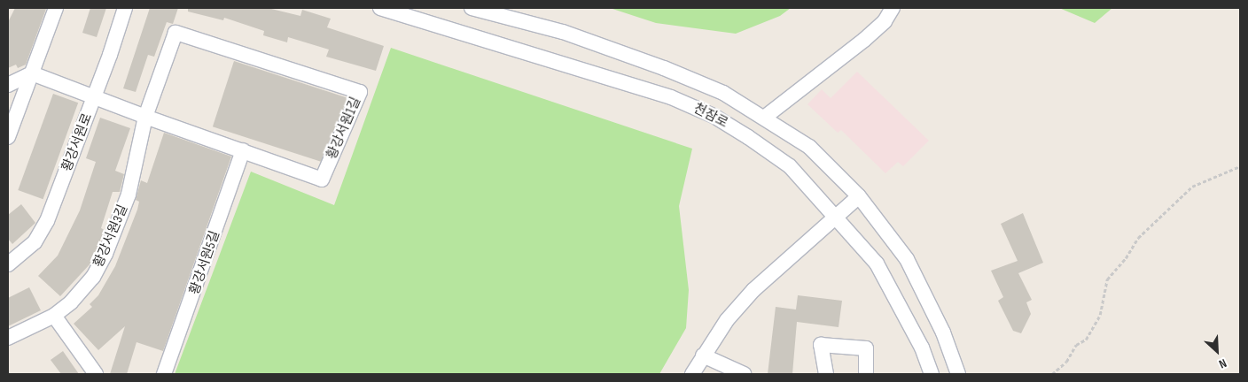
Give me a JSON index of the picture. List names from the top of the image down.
{
  "streets": {
    "street": [
      "천잠로",
      "황강서원1길",
      "황강서원로",
      "황강서원3길",
      "황강서원5길"
    ]
  },
  "crossings": [
    ["황강서원1길", "황강서원로"],
    ["황강서원1길", "황강서원3길"],
    ["황강서원1길", "황강서원5길"]
  ],
  "north": "bottom right"
}
